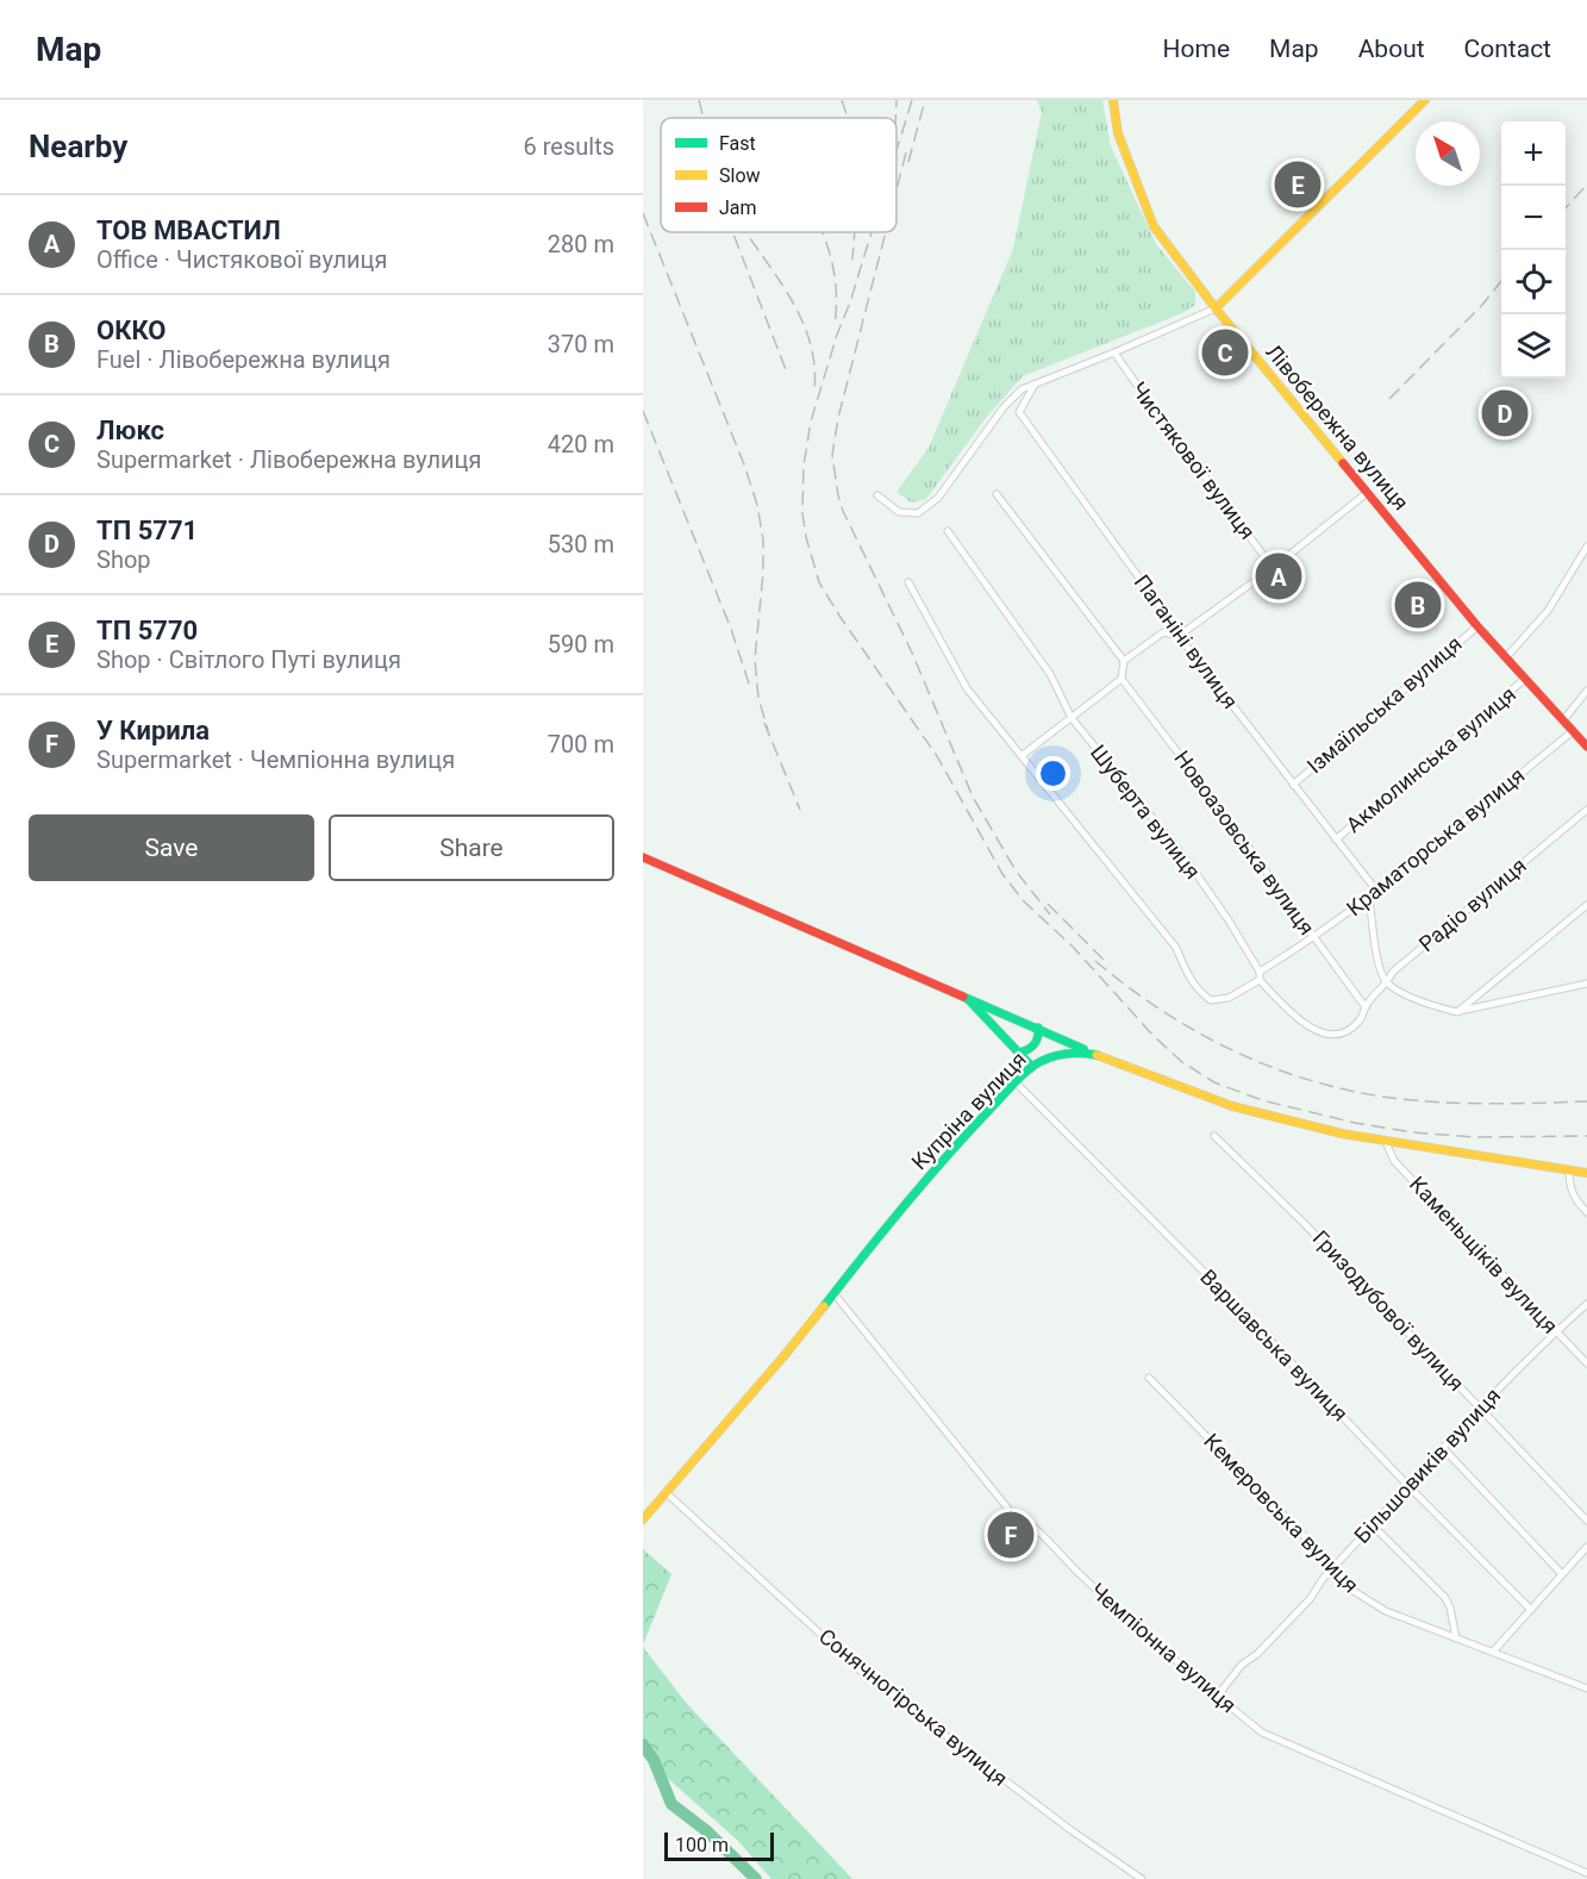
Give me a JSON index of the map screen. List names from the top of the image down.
{
  "streets": {
    "main road": ["Лівобережна вулиця", "Купріна вулиця"],
    "street": [
      "Чистякової вулиця",
      "Паганіні вулиця",
      "Ізмаїльська вулиця",
      "Акмолинська вулиця",
      "Шуберта вулиця",
      "Краматорська вулиця",
      "Новоазовська вулиця",
      "Радіо вулиця",
      "Каменьщіків вулиця",
      "Гризодубової вулиця",
      "Варшавська вулиця",
      "Більшовиків вулиця",
      "Кемеровська вулиця",
      "Чемпіонна вулиця",
      "Сонячногірська вулиця"
    ]
  },
  "crossings": [
    ["Лівобережна вулиця", "Ізмаїльська вулиця"],
    ["Лівобережна вулиця", "Акмолинська вулиця"],
    ["Лівобережна вулиця", "Краматорська вулиця"],
    ["Паганіні вулиця", "Ізмаїльська вулиця"],
    ["Паганіні вулиця", "Акмолинська вулиця"],
    ["Паганіні вулиця", "Краматорська вулиця"],
    ["Шуберта вулиця", "Краматорська вулиця"],
    ["Краматорська вулиця", "Новоазовська вулиця"],
    ["Новоазовська вулиця", "Радіо вулиця"],
    ["Купріна вулиця", "Каменьщіків вулиця"],
    ["Купріна вулиця", "Варшавська вулиця"],
    ["Купріна вулиця", "Чемпіонна вулиця"],
    ["Купріна вулиця", "Сонячногірська вулиця"],
    ["Каменьщіків вулиця", "Більшовиків вулиця"],
    ["Гризодубової вулиця", "Більшовиків вулиця"],
    ["Варшавська вулиця", "Більшовиків вулиця"],
    ["Більшовиків вулиця", "Кемеровська вулиця"],
    ["Більшовиків вулиця", "Чемпіонна вулиця"]
  ],
  "legend": ["Fast", "Slow", "Jam"],
  "scale_bar": "100 m",
  "north": "top left",
  "page": {
    "header": "Map",
    "nav": [
      "Home",
      "Map",
      "About",
      "Contact"
    ],
    "heading": ["Nearby", "6 results"],
    "map_buttons": ["+", "−"],
    "pins": [
      "E",
      "C",
      "D",
      "A",
      "B",
      "F"
    ],
    "list": [
      {
        "mark": "A",
        "name": "ТОВ МВАСТИЛ",
        "note": "Office · Чистякової вулиця",
        "value": "280 m"
      },
      {
        "mark": "B",
        "name": "ОККО",
        "note": "Fuel · Лівобережна вулиця",
        "value": "370 m"
      },
      {
        "mark": "C",
        "name": "Люкс",
        "note": "Supermarket · Лівобережна вулиця",
        "value": "420 m"
      },
      {
        "mark": "D",
        "name": "ТП 5771",
        "note": "Shop",
        "value": "530 m"
      },
      {
        "mark": "E",
        "name": "ТП 5770",
        "note": "Shop · Світлого Путі вулиця",
        "value": "590 m"
      },
      {
        "mark": "F",
        "name": "У Кирила",
        "note": "Supermarket · Чемпіонна вулиця",
        "value": "700 m"
      }
    ],
    "buttons": ["Save", "Share"],
    "scale": "100 m"
  }
}
